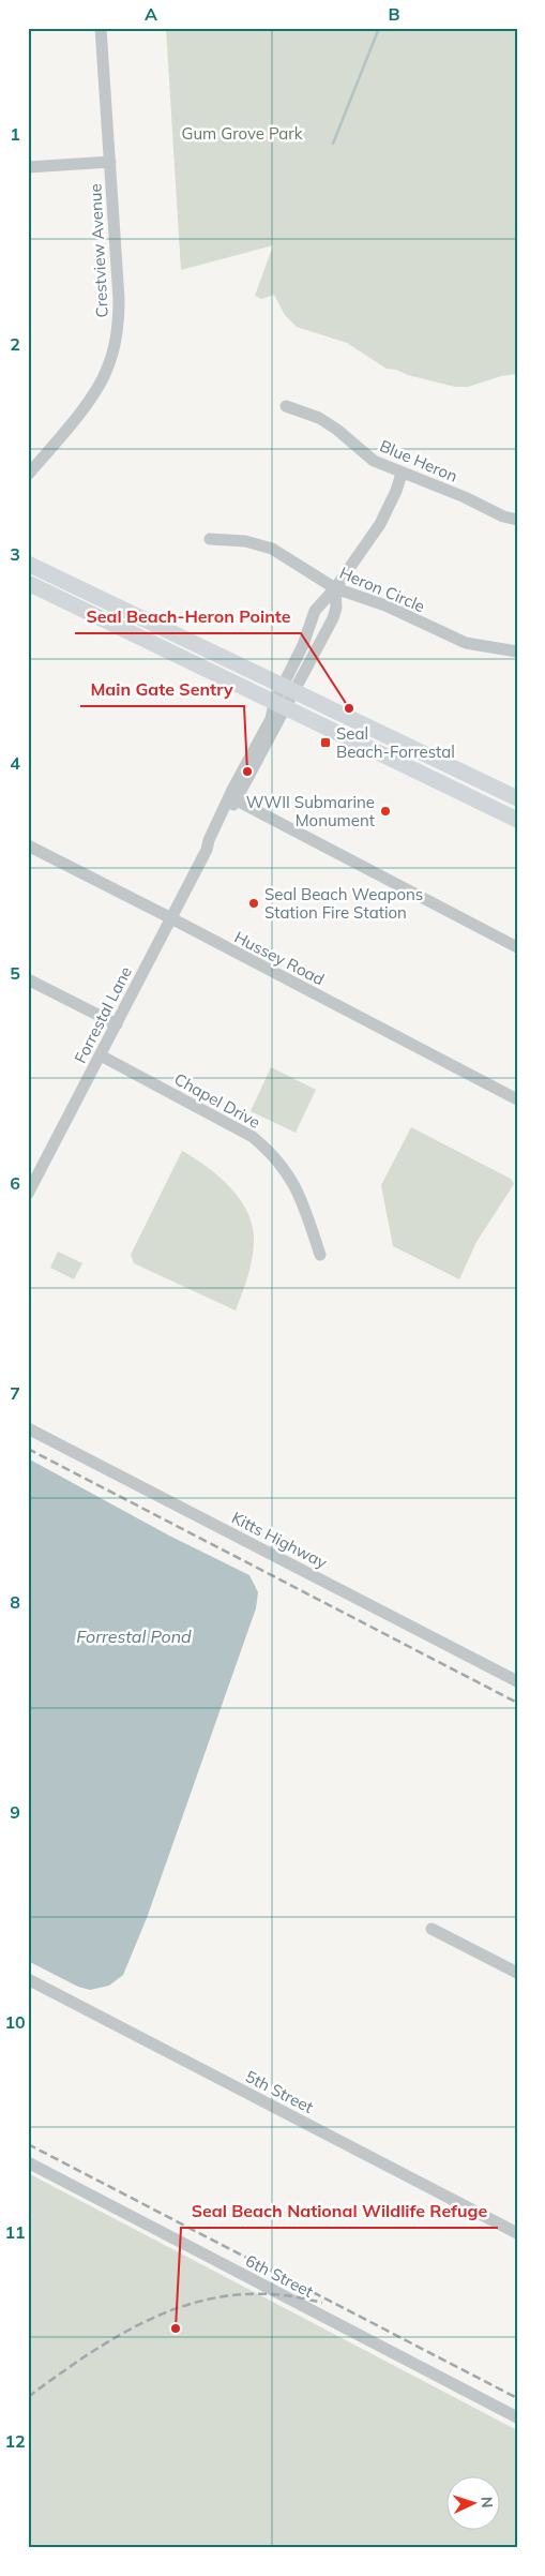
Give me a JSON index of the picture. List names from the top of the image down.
{
  "streets": {
    "street": [
      "Crestview Avenue",
      "Blue Heron",
      "Heron Circle",
      "Hussey Road",
      "Forrestal Lane",
      "Chapel Drive",
      "Kitts Highway",
      "5th Street",
      "6th Street"
    ]
  },
  "crossings": [
    ["Hussey Road", "Forrestal Lane"],
    ["Forrestal Lane", "Chapel Drive"]
  ],
  "water": ["Forrestal Pond"],
  "parks": ["Gum Grove Park"],
  "places": {
    "other": [
      "Seal Beach-Heron Pointe",
      "Main Gate Sentry",
      "WWII Submarine Monument",
      "Seal Beach Weapons Station Fire Station",
      "Seal Beach National Wildlife Refuge"
    ],
    "transit": ["Seal Beach-Forrestal"]
  },
  "north": "right",
  "grid": {
    "columns": ["A", "B"],
    "rows": [
      "1",
      "2",
      "3",
      "4",
      "5",
      "6",
      "7",
      "8",
      "9",
      "10",
      "11",
      "12"
    ]
  }
}
